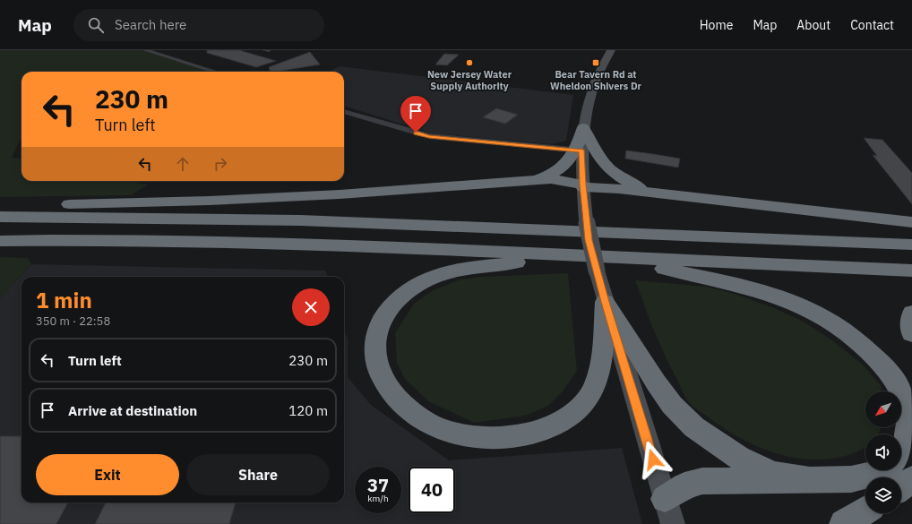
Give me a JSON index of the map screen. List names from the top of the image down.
{
  "places": {
    "other": ["New Jersey Water Supply Authority"],
    "transit": ["Bear Tavern Rd at Wheldon Shivers Dr"]
  },
  "north": "bottom left",
  "page": {
    "header": "Map",
    "search": "Search here",
    "nav": [
      "Home",
      "Map",
      "About",
      "Contact"
    ],
    "turn": ["230 m", "Turn left"],
    "heading": ["1 min", "350 m · 22:58"],
    "list": [
      {
        "name": "Turn left",
        "value": "230 m"
      },
      {
        "name": "Arrive at destination",
        "value": "120 m"
      }
    ],
    "buttons": ["Exit", "Share"],
    "speed": "37 km/h",
    "limit": "40"
  }
}
